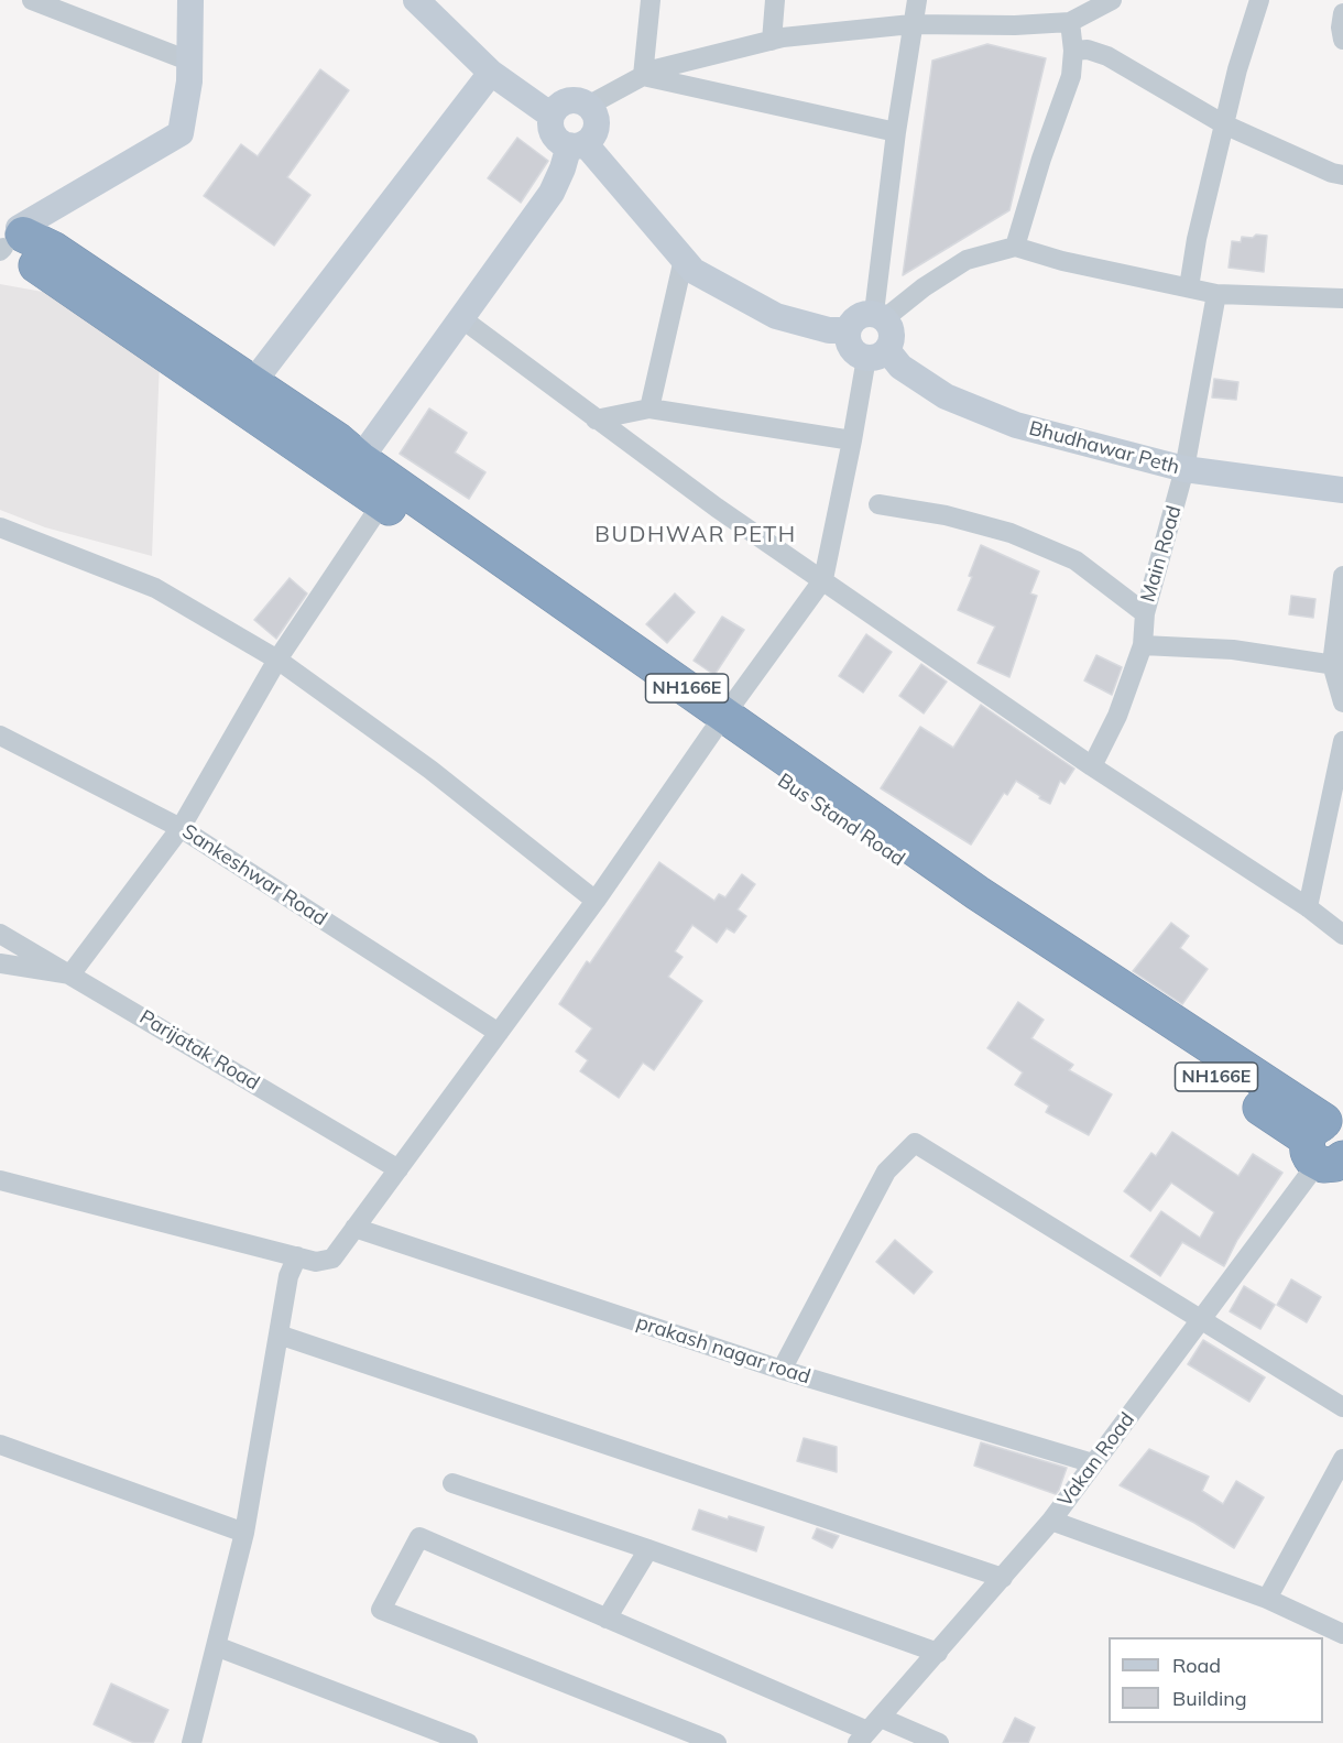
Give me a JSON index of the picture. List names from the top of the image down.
{
  "streets": {
    "highway": ["NH166E", "Bus Stand Road"],
    "street": [
      "Bhudhawar Peth",
      "Main Road",
      "Sankeshwar Road",
      "Parijatak Road",
      "prakash nagar road",
      "Vakan Road"
    ]
  },
  "crossings": [
    ["Bhudhawar Peth", "Main Road"],
    ["NH166E", "Bus Stand Road"],
    ["NH166E", "Vakan Road"],
    ["Bus Stand Road", "Vakan Road"],
    ["prakash nagar road", "Vakan Road"]
  ],
  "districts": ["BUDHWAR PETH"],
  "legend": ["Road", "Building"]
}
